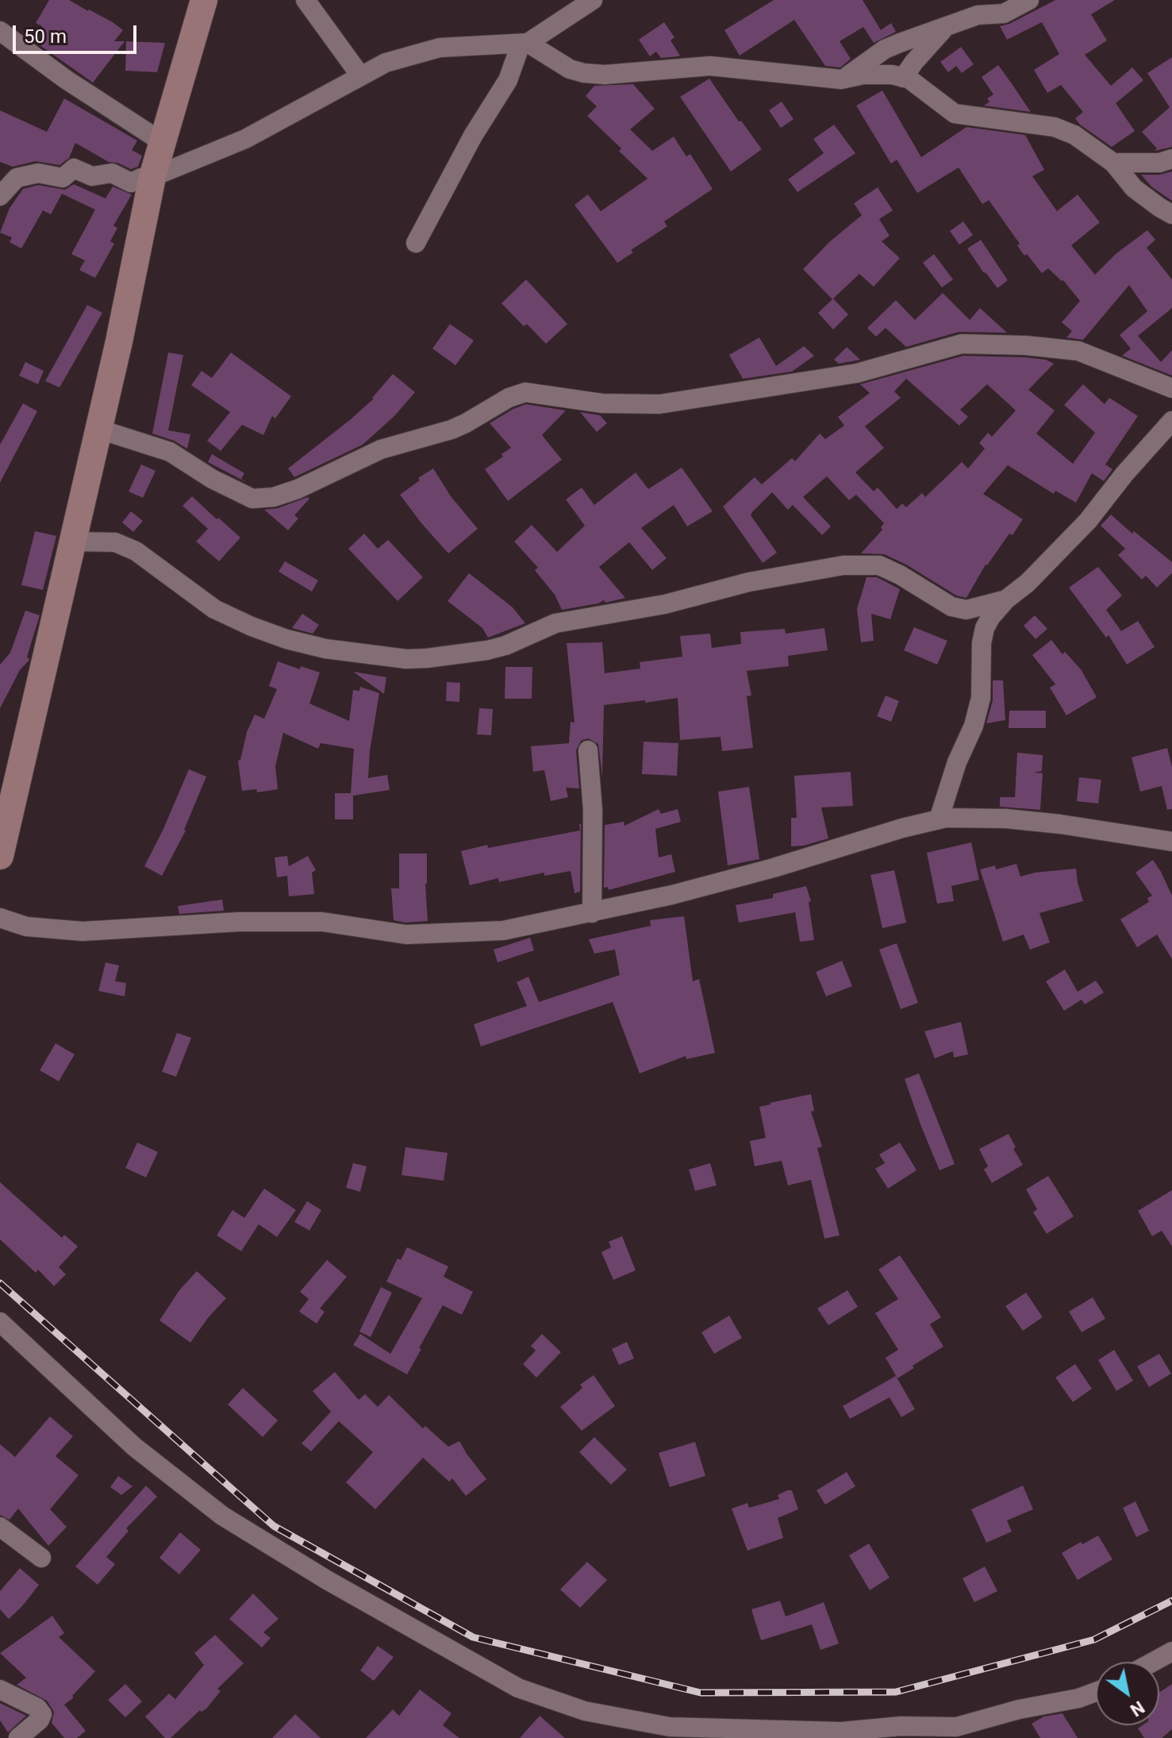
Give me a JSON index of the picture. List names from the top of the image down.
{
  "scale_bar": "50 m",
  "north": "bottom right"
}
